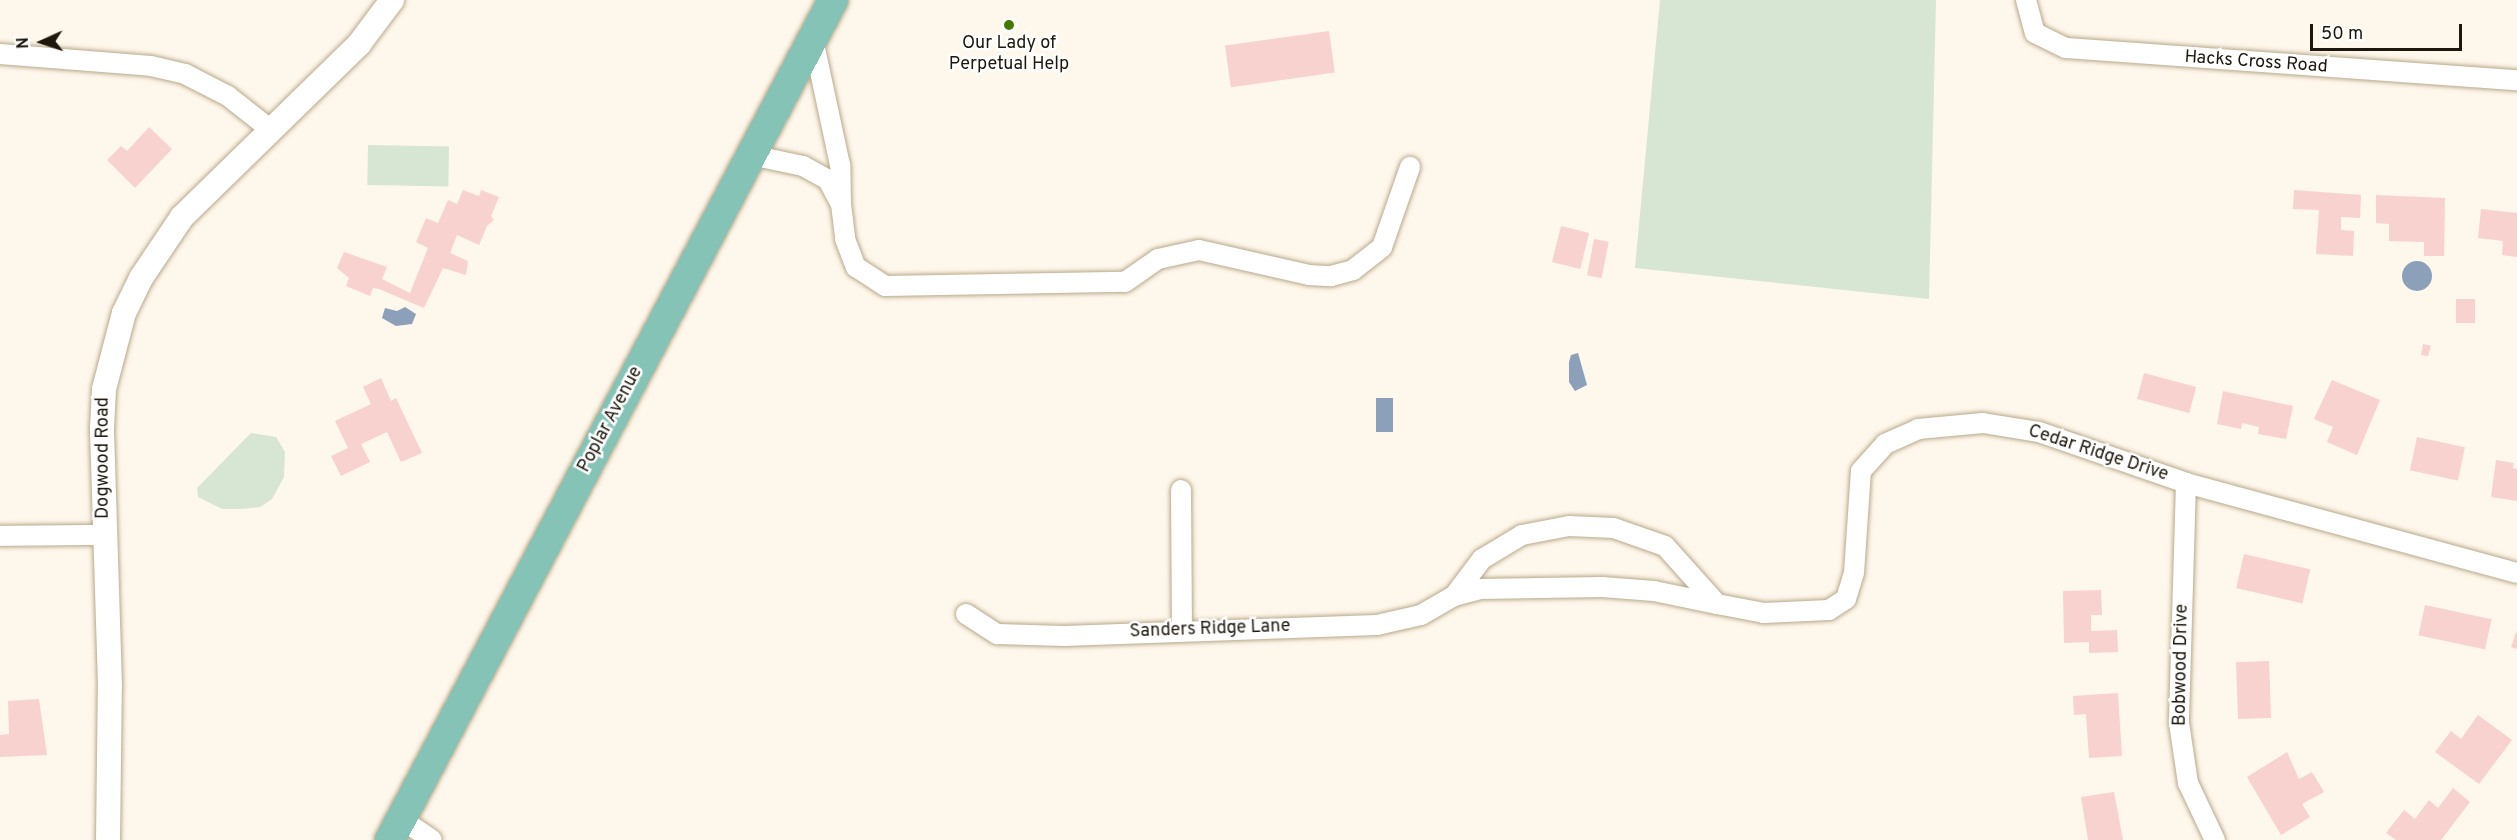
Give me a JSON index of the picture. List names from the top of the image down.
{
  "streets": {
    "main road": ["Poplar Avenue"],
    "street": [
      "Hacks Cross Road",
      "Cedar Ridge Drive",
      "Dogwood Road",
      "Sanders Ridge Lane",
      "Bobwood Drive"
    ]
  },
  "crossings": [
    ["Cedar Ridge Drive", "Sanders Ridge Lane"],
    ["Cedar Ridge Drive", "Bobwood Drive"]
  ],
  "places": ["Our Lady of Perpetual Help"],
  "scale_bar": "50 m",
  "north": "left"
}
